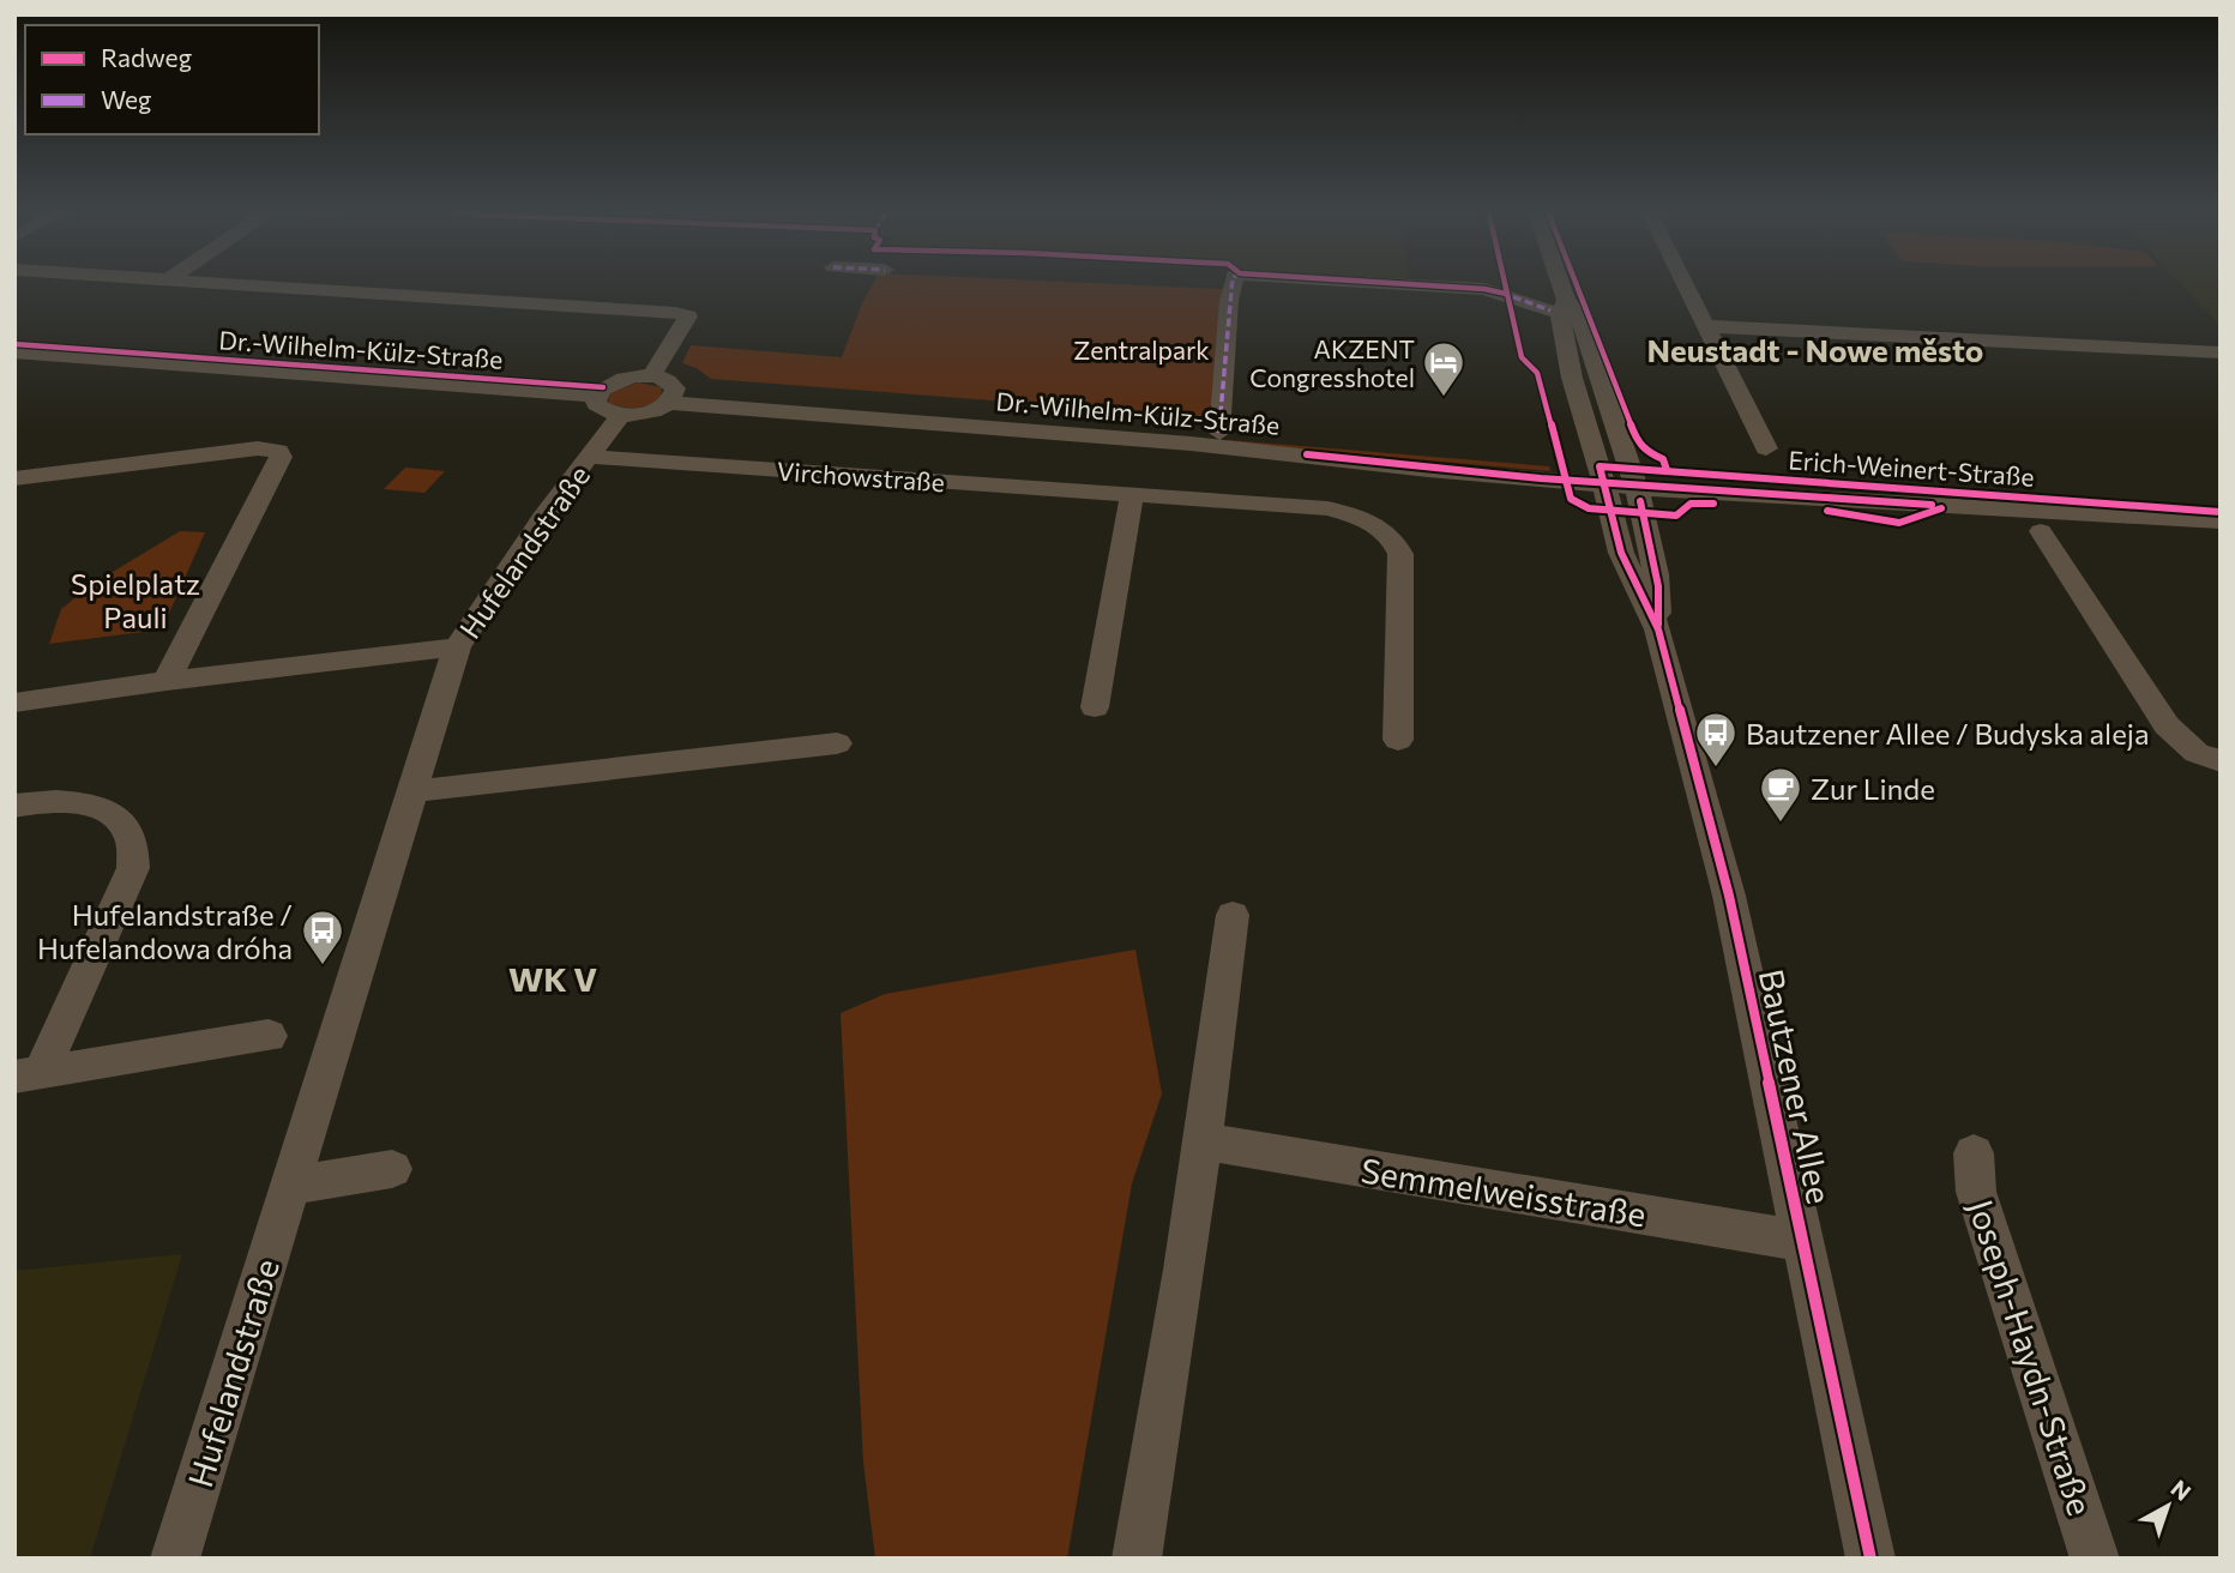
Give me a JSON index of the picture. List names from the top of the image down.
{
  "streets": {
    "street": [
      "Dr.-Wilhelm-Külz-Straße",
      "Erich-Weinert-Straße",
      "Virchowstraße",
      "Hufelandstraße",
      "Bautzener Allee",
      "Semmelweisstraße",
      "Joseph-Haydn-Straße"
    ]
  },
  "crossings": [
    ["Dr.-Wilhelm-Külz-Straße", "Erich-Weinert-Straße"],
    ["Dr.-Wilhelm-Külz-Straße", "Hufelandstraße"],
    ["Dr.-Wilhelm-Külz-Straße", "Bautzener Allee"],
    ["Erich-Weinert-Straße", "Bautzener Allee"],
    ["Virchowstraße", "Hufelandstraße"],
    ["Bautzener Allee", "Semmelweisstraße"]
  ],
  "districts": ["Neustadt - Nowe město", "WK V"],
  "parks": ["Zentralpark", "Spielplatz Pauli"],
  "places": {
    "hotel": ["AKZENT Congresshotel"],
    "bus stop": ["Bautzener Allee / Budyska aleja", "Hufelandstraße / Hufelandowa dróha"],
    "cafe": ["Zur Linde"]
  },
  "legend": ["Radweg", "Weg"],
  "north": "top right"
}
